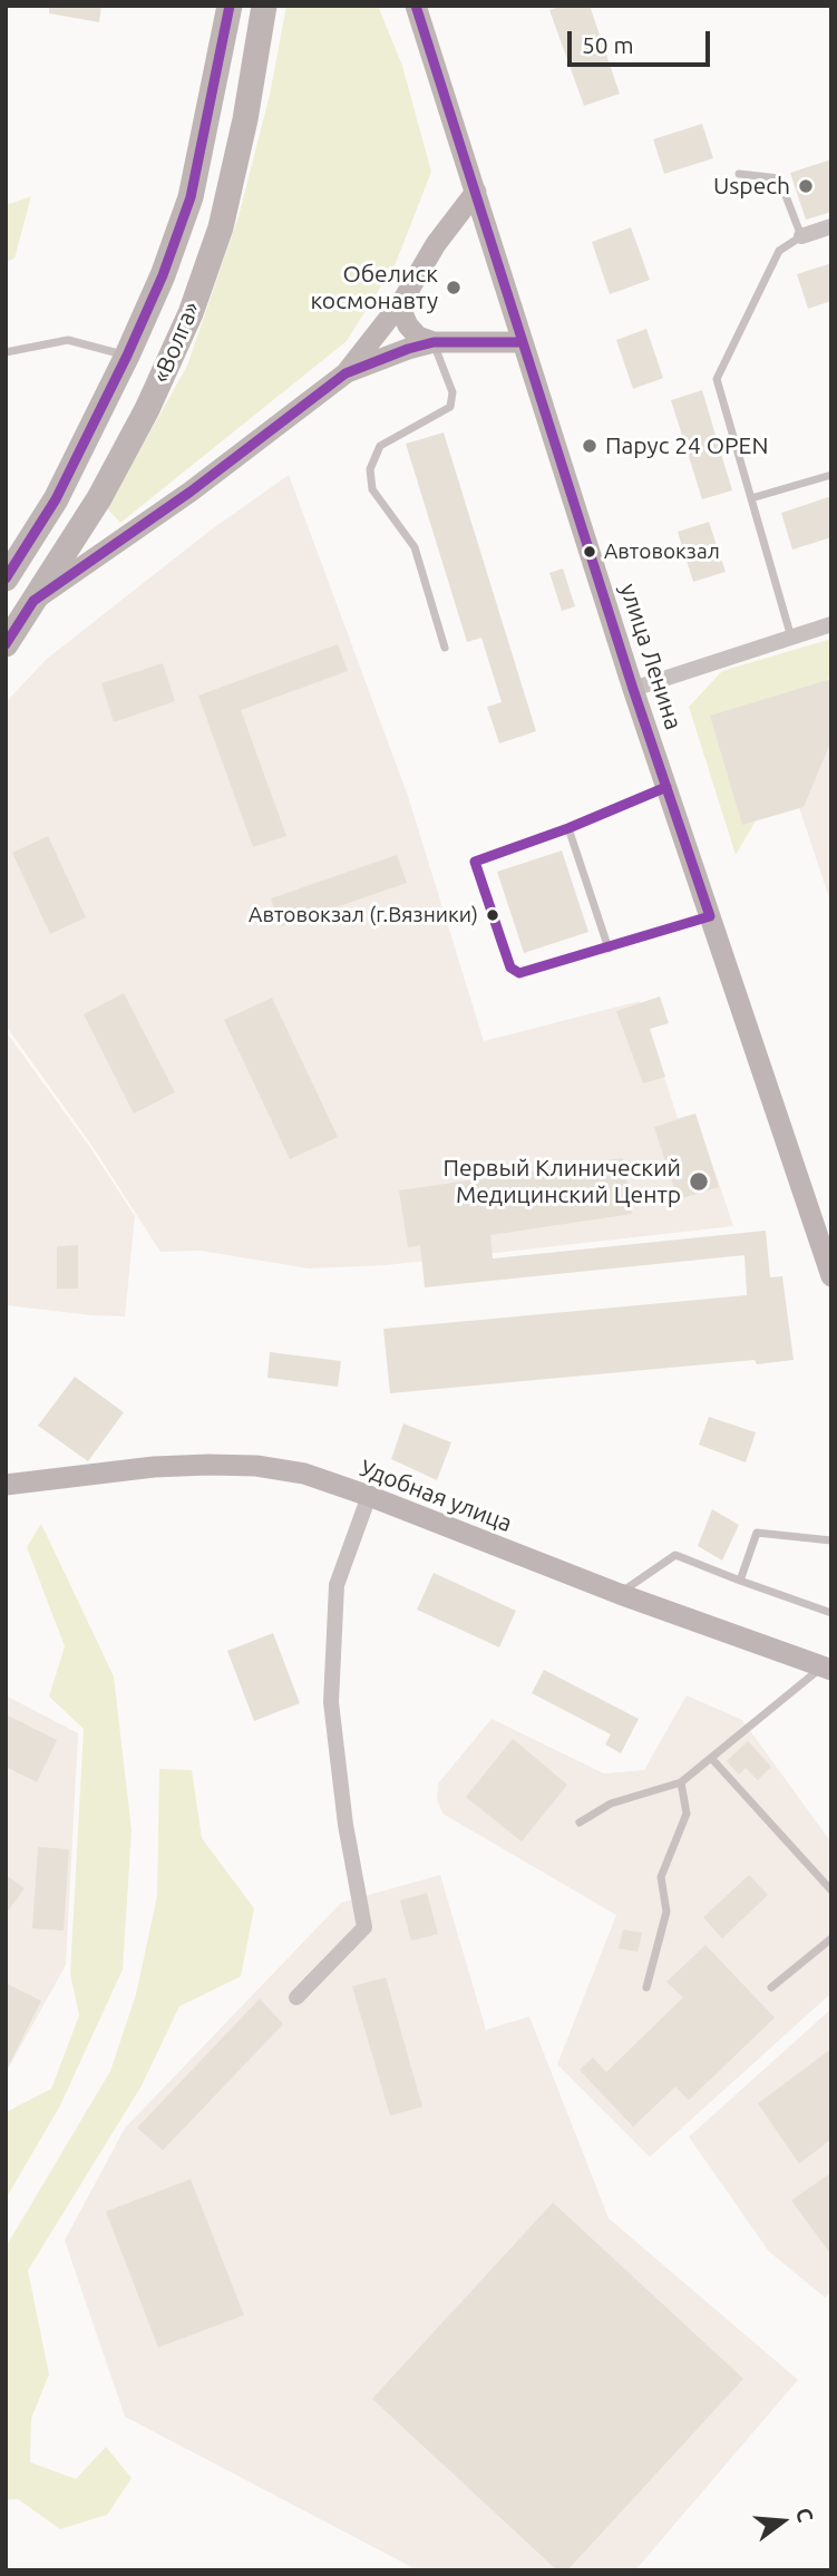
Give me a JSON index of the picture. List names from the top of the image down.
{
  "streets": {
    "highway": ["«Волга»"],
    "main road": ["улица Ленина", "Удобная улица"]
  },
  "places": [
    "Uspech",
    "Обелиск космонавту",
    "Парус 24 OPEN",
    "Автовокзал",
    "Автовокзал (г.Вязники)",
    "Первый Клинический Медицинский Центр"
  ],
  "scale_bar": "50 m",
  "north": "right"
}
